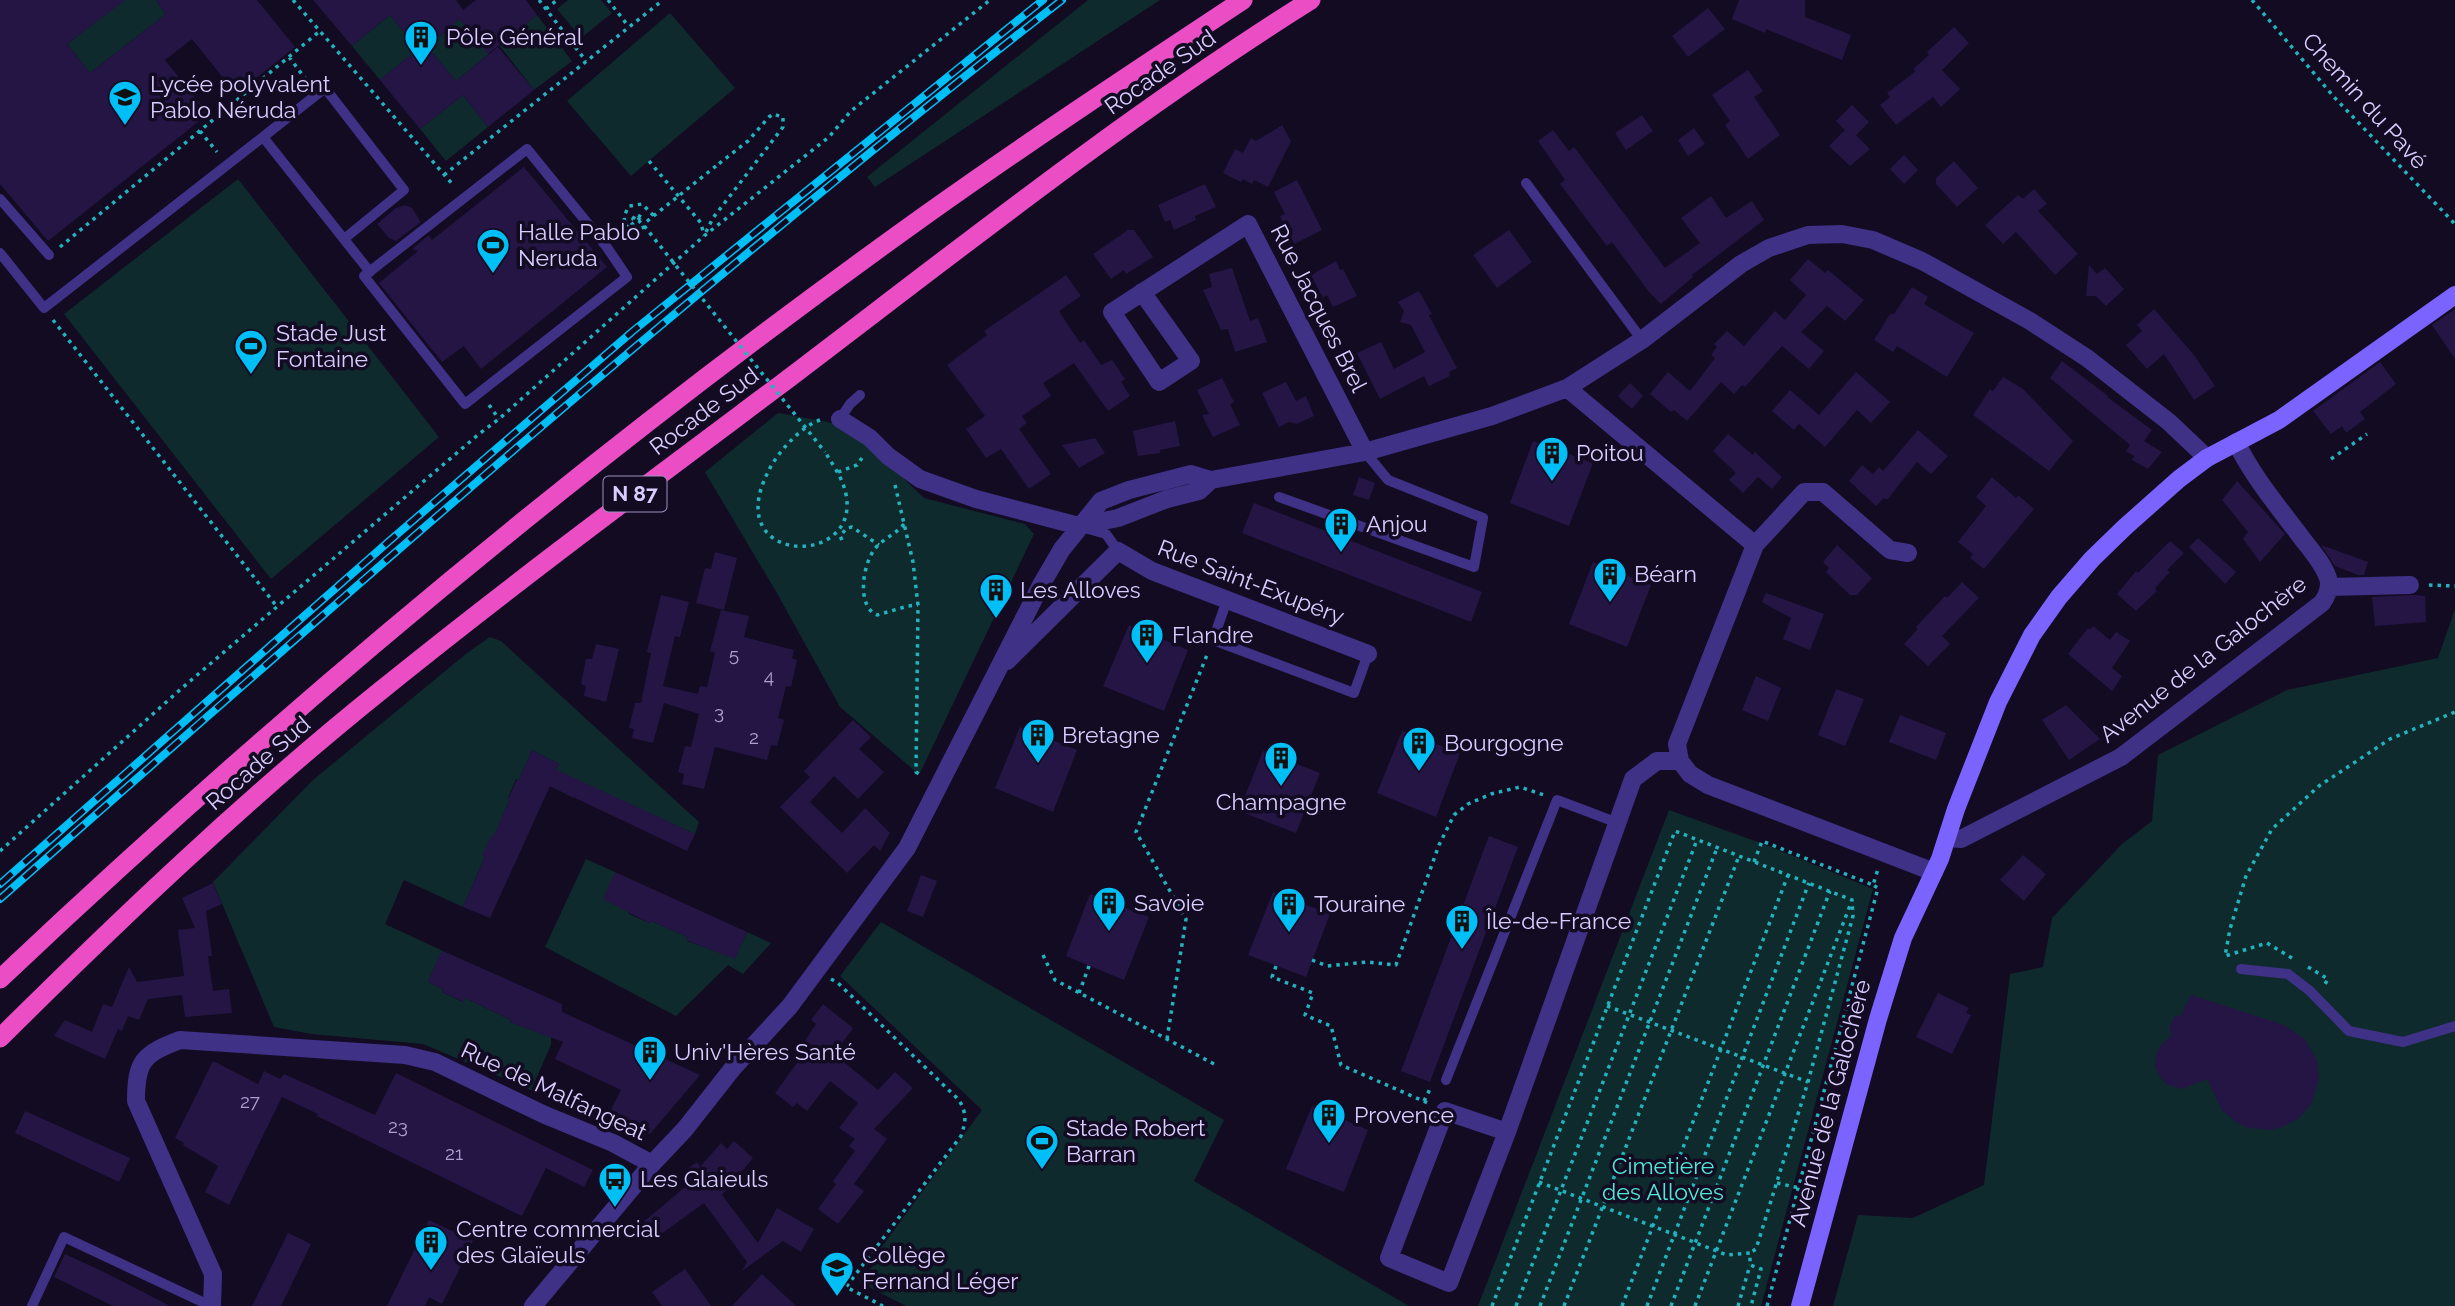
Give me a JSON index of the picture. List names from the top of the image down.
{
  "streets": {
    "highway": ["Rocade Sud", "N 87"],
    "main road": ["Avenue de la Galochère"],
    "street": ["Rue Jacques Brel", "Rue Saint-Exupéry", "Rue de Malfangeat"],
    "path": ["Chemin du Pavé"]
  },
  "crossings": [
    ["Rue Jacques Brel", "Rue de Malfangeat"],
    ["Rue Saint-Exupéry", "Rue de Malfangeat"],
    ["Avenue de la Galochère", "Rue de Malfangeat"]
  ],
  "parks": ["Cimetière des Alloves"],
  "places": {
    "building": [
      "Pôle Général",
      "Poitou",
      "Anjou",
      "Béarn",
      "Les Alloves",
      "Flandre",
      "Bretagne",
      "Bourgogne",
      "Champagne",
      "Savoie",
      "Touraine",
      "Île-de-France",
      "Univ'Hères Santé",
      "Provence",
      "Centre commercial des Glaïeuls"
    ],
    "school or university": ["Lycée polyvalent Pablo Néruda", "Collège Fernand Léger"],
    "sports": ["Halle Pablo Neruda", "Stade Just Fontaine", "Stade Robert Barran"],
    "bus stop": ["Les Glaieuls"]
  },
  "house_numbers": [
    "5",
    "4",
    "3",
    "2",
    "27",
    "23",
    "21"
  ]
}
